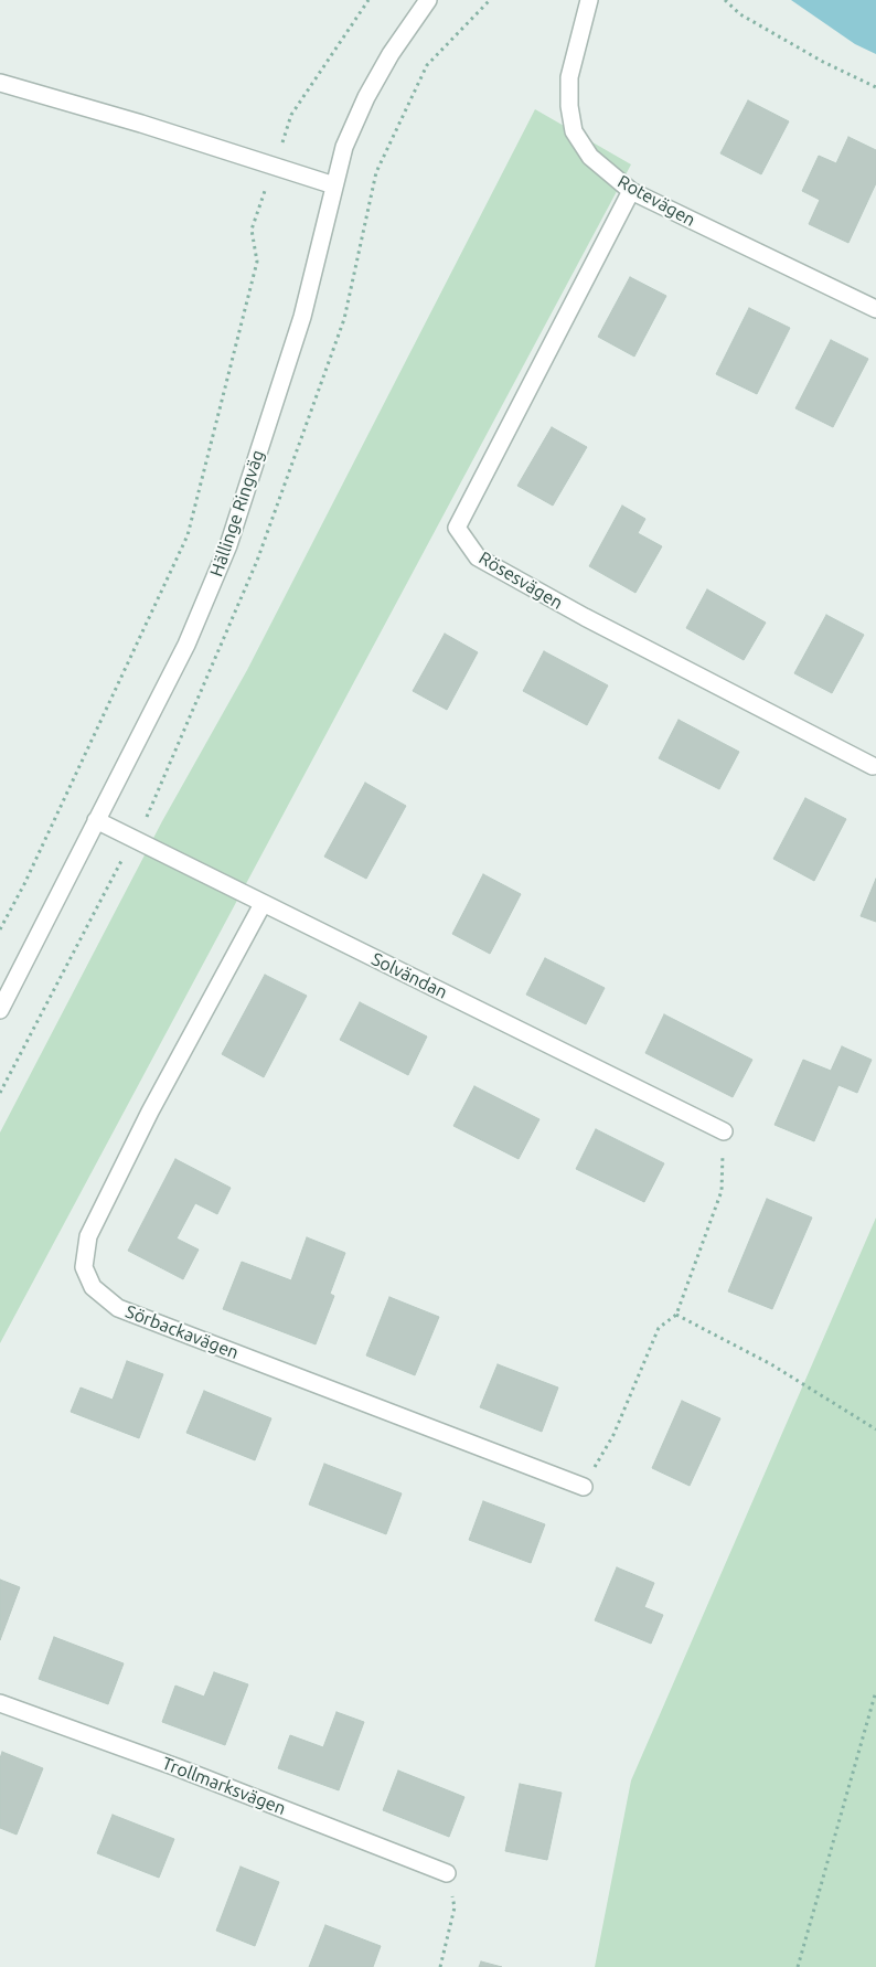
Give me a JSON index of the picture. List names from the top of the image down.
{
  "streets": {
    "street": [
      "Rotevägen",
      "Hällinge Ringväg",
      "Rösesvägen",
      "Solvändan",
      "Sörbackavägen",
      "Trollmarksvägen"
    ]
  },
  "crossings": [
    ["Rotevägen", "Rösesvägen"],
    ["Hällinge Ringväg", "Solvändan"],
    ["Solvändan", "Sörbackavägen"]
  ]
}
